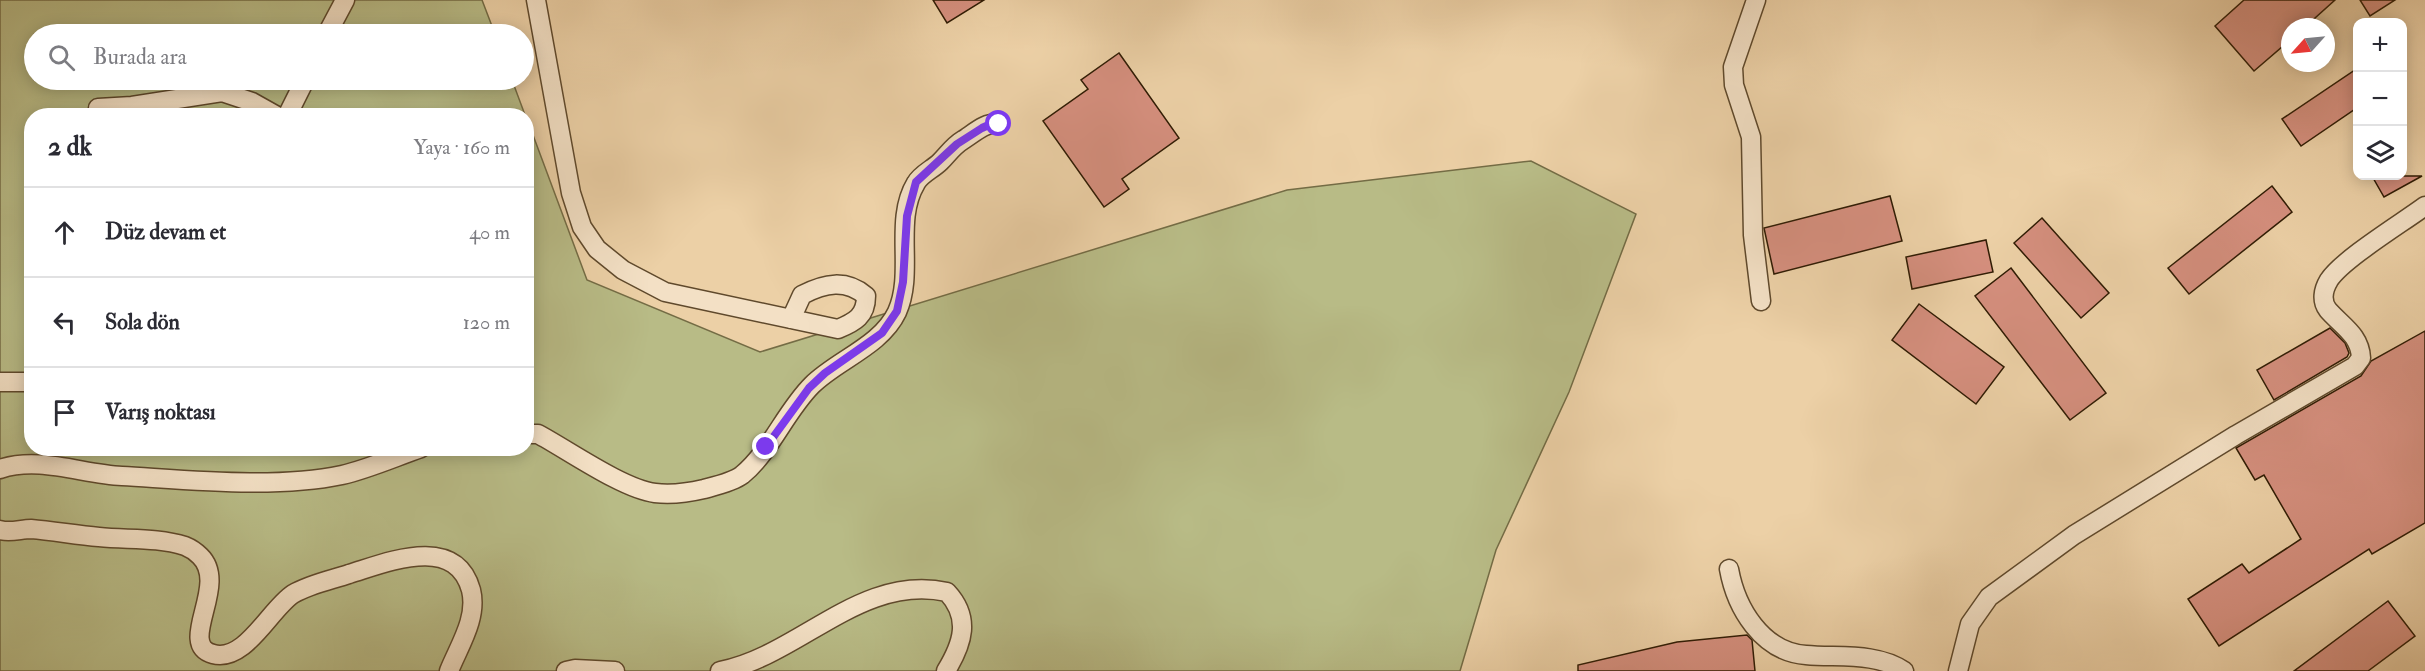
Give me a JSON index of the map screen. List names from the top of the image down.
{
  "north": "bottom left",
  "page": {
    "map_buttons": ["+", "−"],
    "search": "Burada ara",
    "heading": ["2 dk", "Yaya · 160 m"],
    "list": [
      ["Düz devam et", "40 m"],
      ["Sola dön", "120 m"],
      "Varış noktası"
    ]
  }
}
